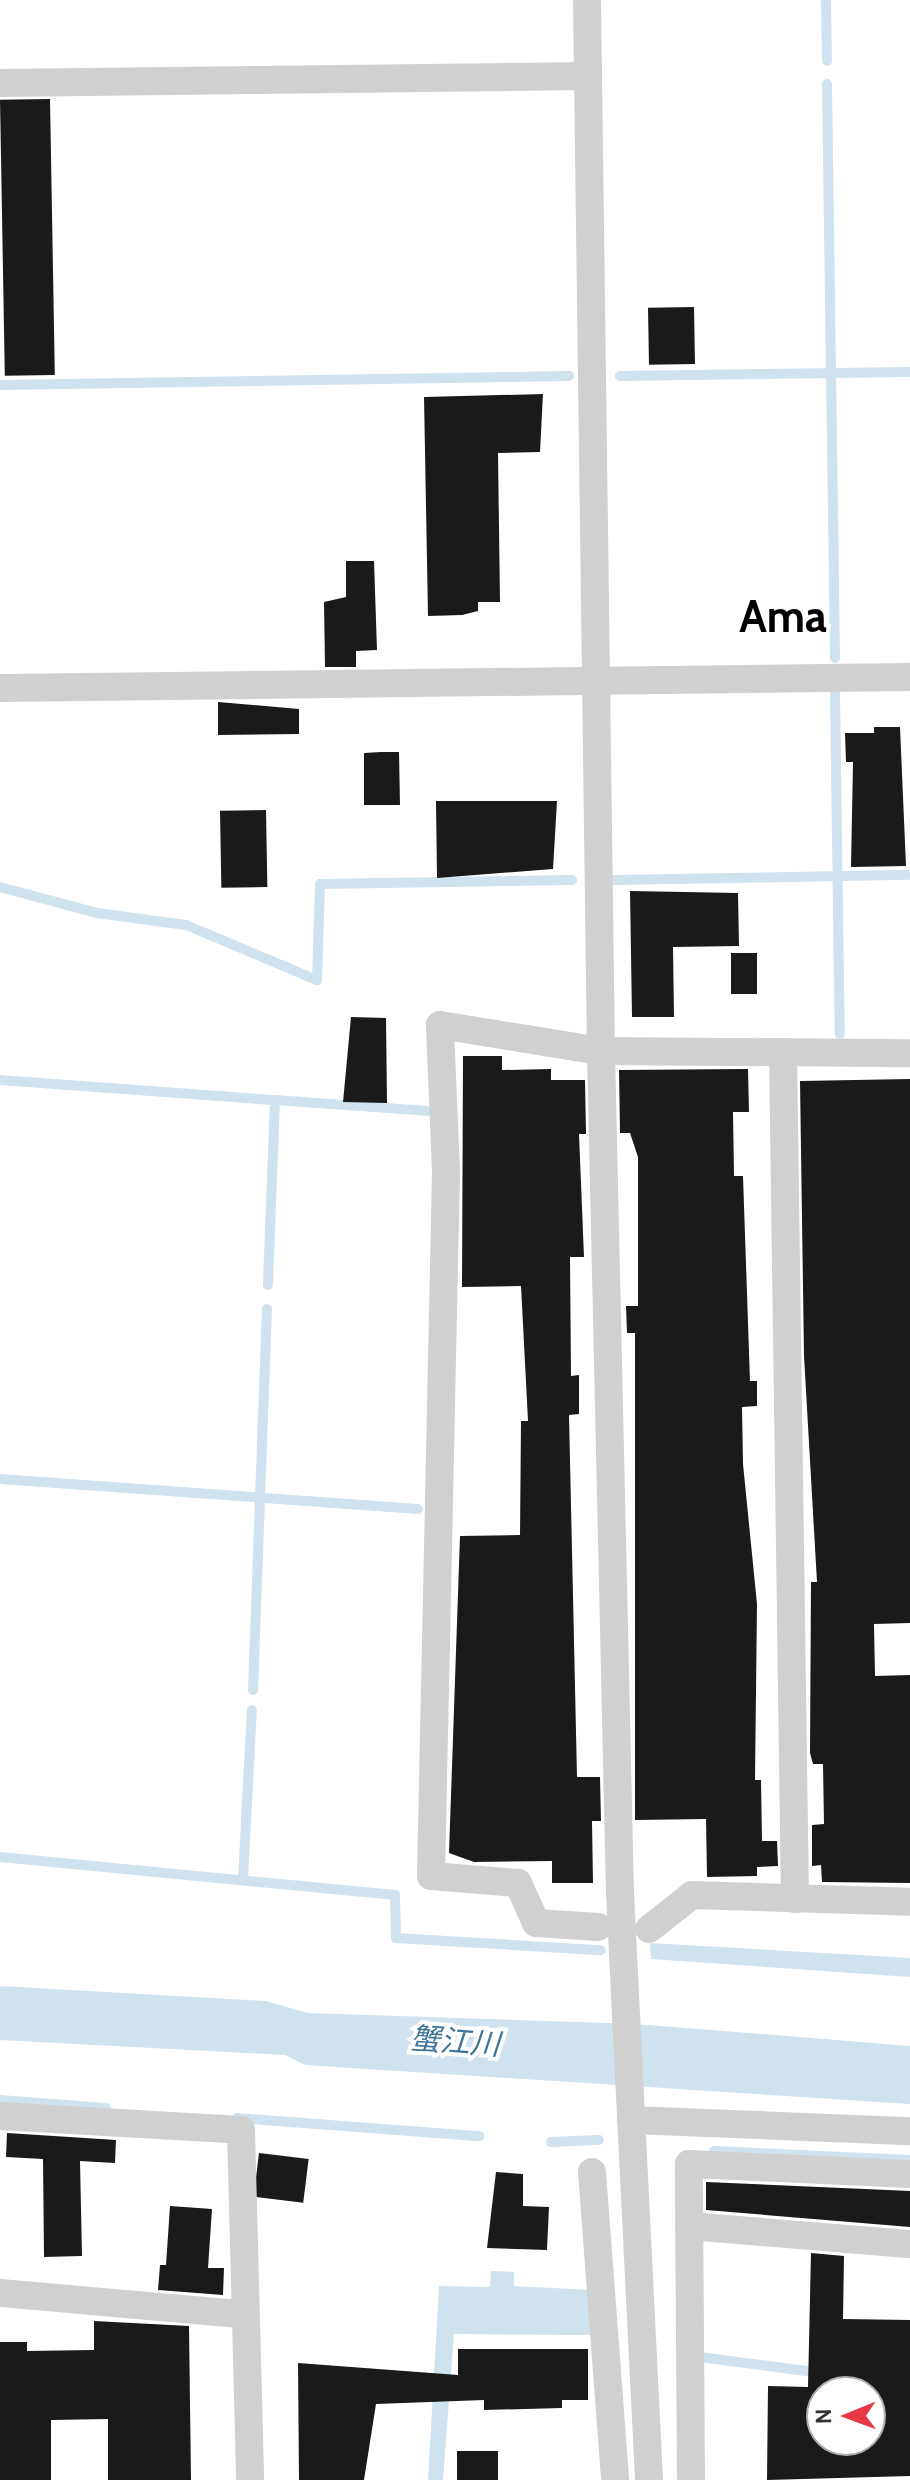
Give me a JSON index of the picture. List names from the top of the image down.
{
  "districts": ["Ama"],
  "water": ["蟹江川"],
  "north": "left"
}
